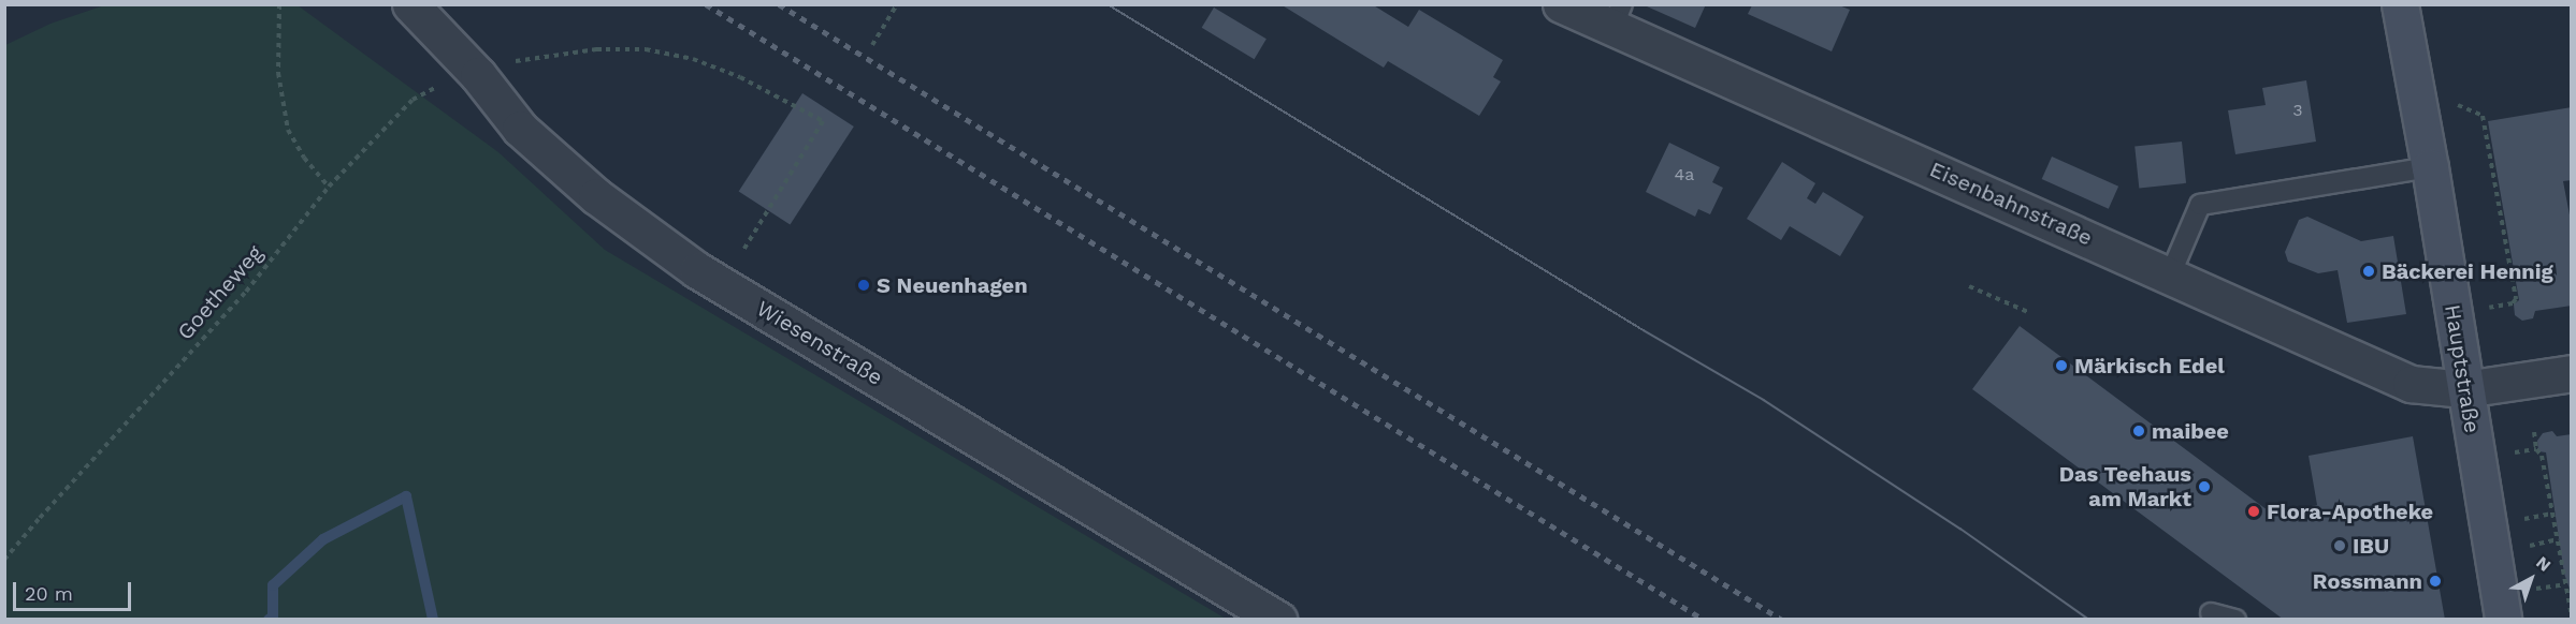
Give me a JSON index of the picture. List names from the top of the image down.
{
  "streets": {
    "main road": ["Hauptstraße"],
    "street": ["Eisenbahnstraße", "Wiesenstraße"],
    "path": ["Goetheweg"]
  },
  "crossings": [
    ["Eisenbahnstraße", "Hauptstraße"],
    ["Goetheweg", "Wiesenstraße"]
  ],
  "places": [
    "Bäckerei Hennig",
    "S Neuenhagen",
    "Märkisch Edel",
    "maibee",
    "Das Teehaus am Markt",
    "Flora-Apotheke",
    "IBU",
    "Rossmann"
  ],
  "house_numbers": ["3", "4a"],
  "scale_bar": "20 m",
  "north": "top right"
}
